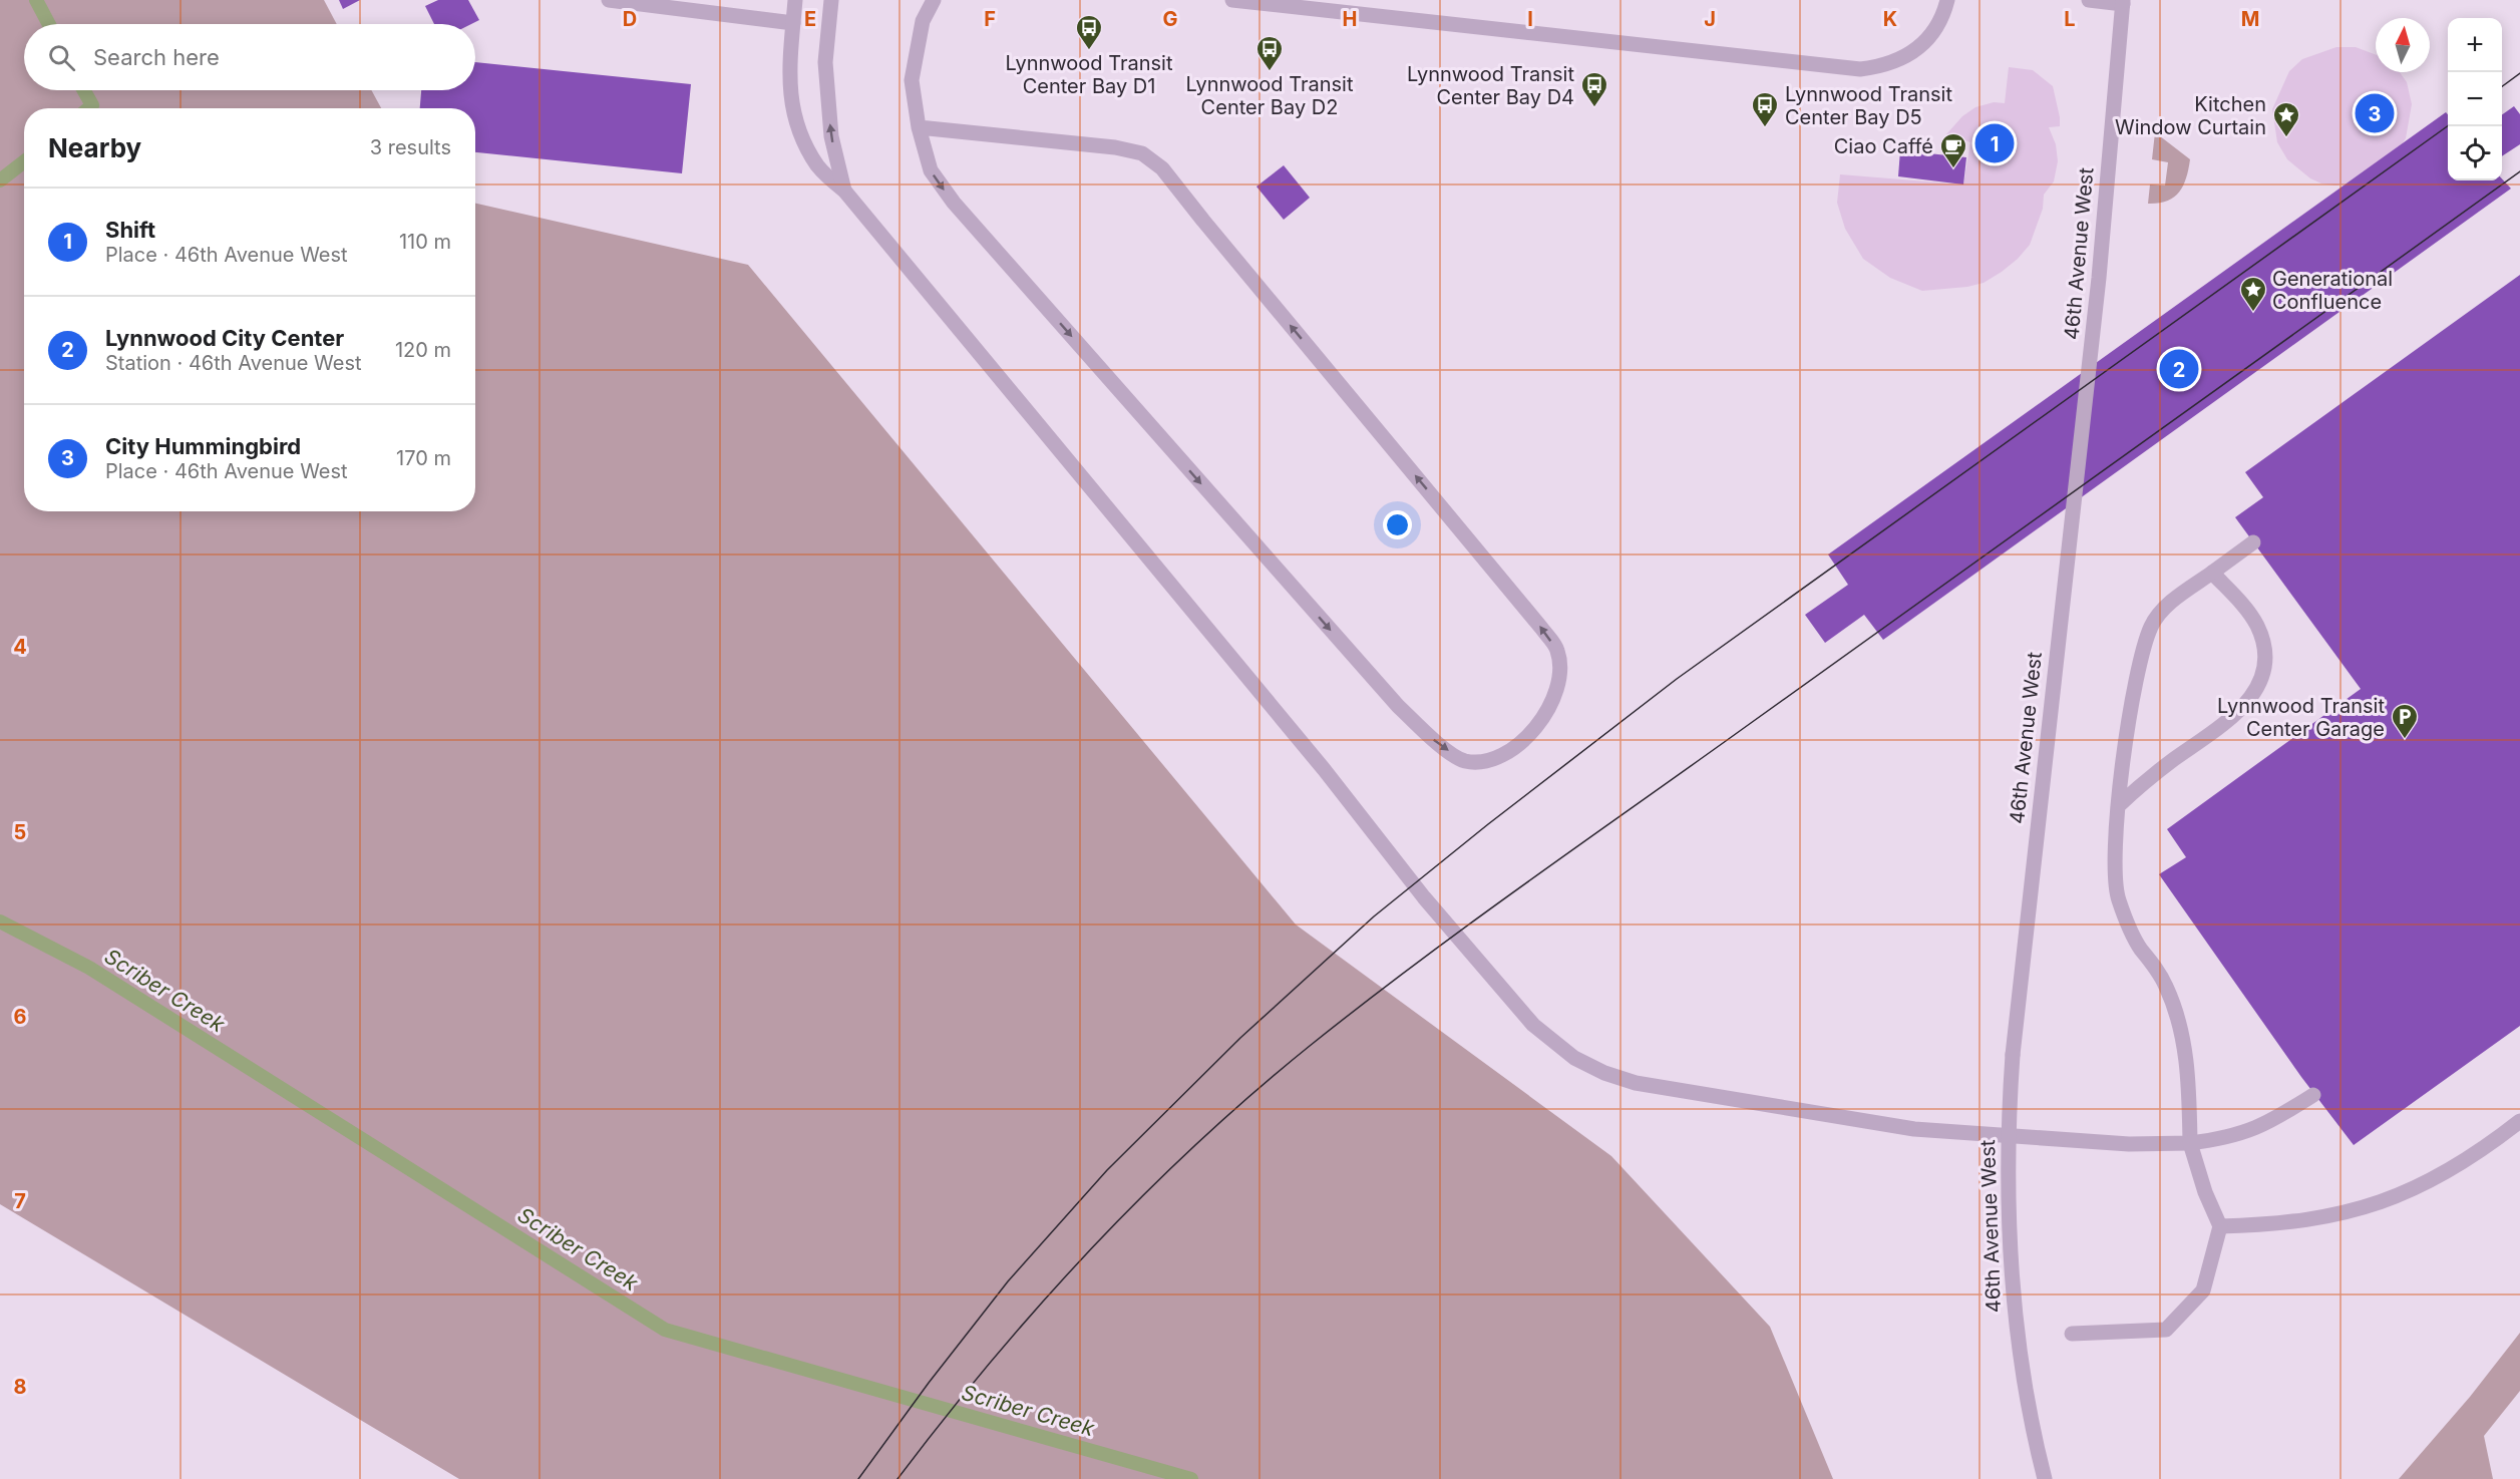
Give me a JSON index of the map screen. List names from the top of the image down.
{
  "streets": {
    "street": ["46th Avenue West"]
  },
  "water": ["Scriber Creek"],
  "places": {
    "bus stop": [
      "Lynnwood Transit Center Bay D1",
      "Lynnwood Transit Center Bay D2",
      "Lynnwood Transit Center Bay D4",
      "Lynnwood Transit Center Bay D5"
    ],
    "place": ["Kitchen Window Curtain", "Generational Confluence"],
    "cafe": ["Ciao Caffé"],
    "parking": ["Lynnwood Transit Center Garage"]
  },
  "north": "top",
  "page": {
    "map_buttons": ["+", "−"],
    "search": "Search here",
    "pins": ["3", "1", "2"],
    "heading": ["Nearby", "3 results"],
    "list": [
      {
        "mark": "1",
        "name": "Shift",
        "note": "Place · 46th Avenue West",
        "value": "110 m"
      },
      {
        "mark": "2",
        "name": "Lynnwood City Center",
        "note": "Station · 46th Avenue West",
        "value": "120 m"
      },
      {
        "mark": "3",
        "name": "City Hummingbird",
        "note": "Place · 46th Avenue West",
        "value": "170 m"
      }
    ]
  },
  "grid": {
    "columns": [
      "D",
      "E",
      "F",
      "G",
      "H",
      "I",
      "J",
      "K",
      "L",
      "M"
    ],
    "rows": [
      "4",
      "5",
      "6",
      "7",
      "8"
    ]
  }
}
